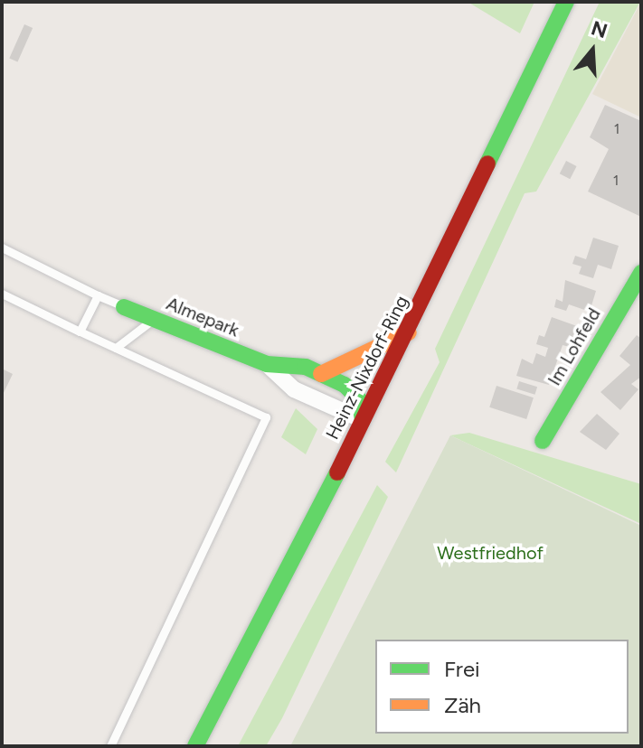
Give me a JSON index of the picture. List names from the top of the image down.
{
  "streets": {
    "main road": ["Almepark", "Im Lohfeld", "Heinz-Nixdorf-Ring"]
  },
  "crossings": [
    ["Almepark", "Heinz-Nixdorf-Ring"]
  ],
  "parks": ["Westfriedhof"],
  "house_numbers": ["1", "1"],
  "legend": ["Frei", "Zäh"],
  "north": "top"
}
